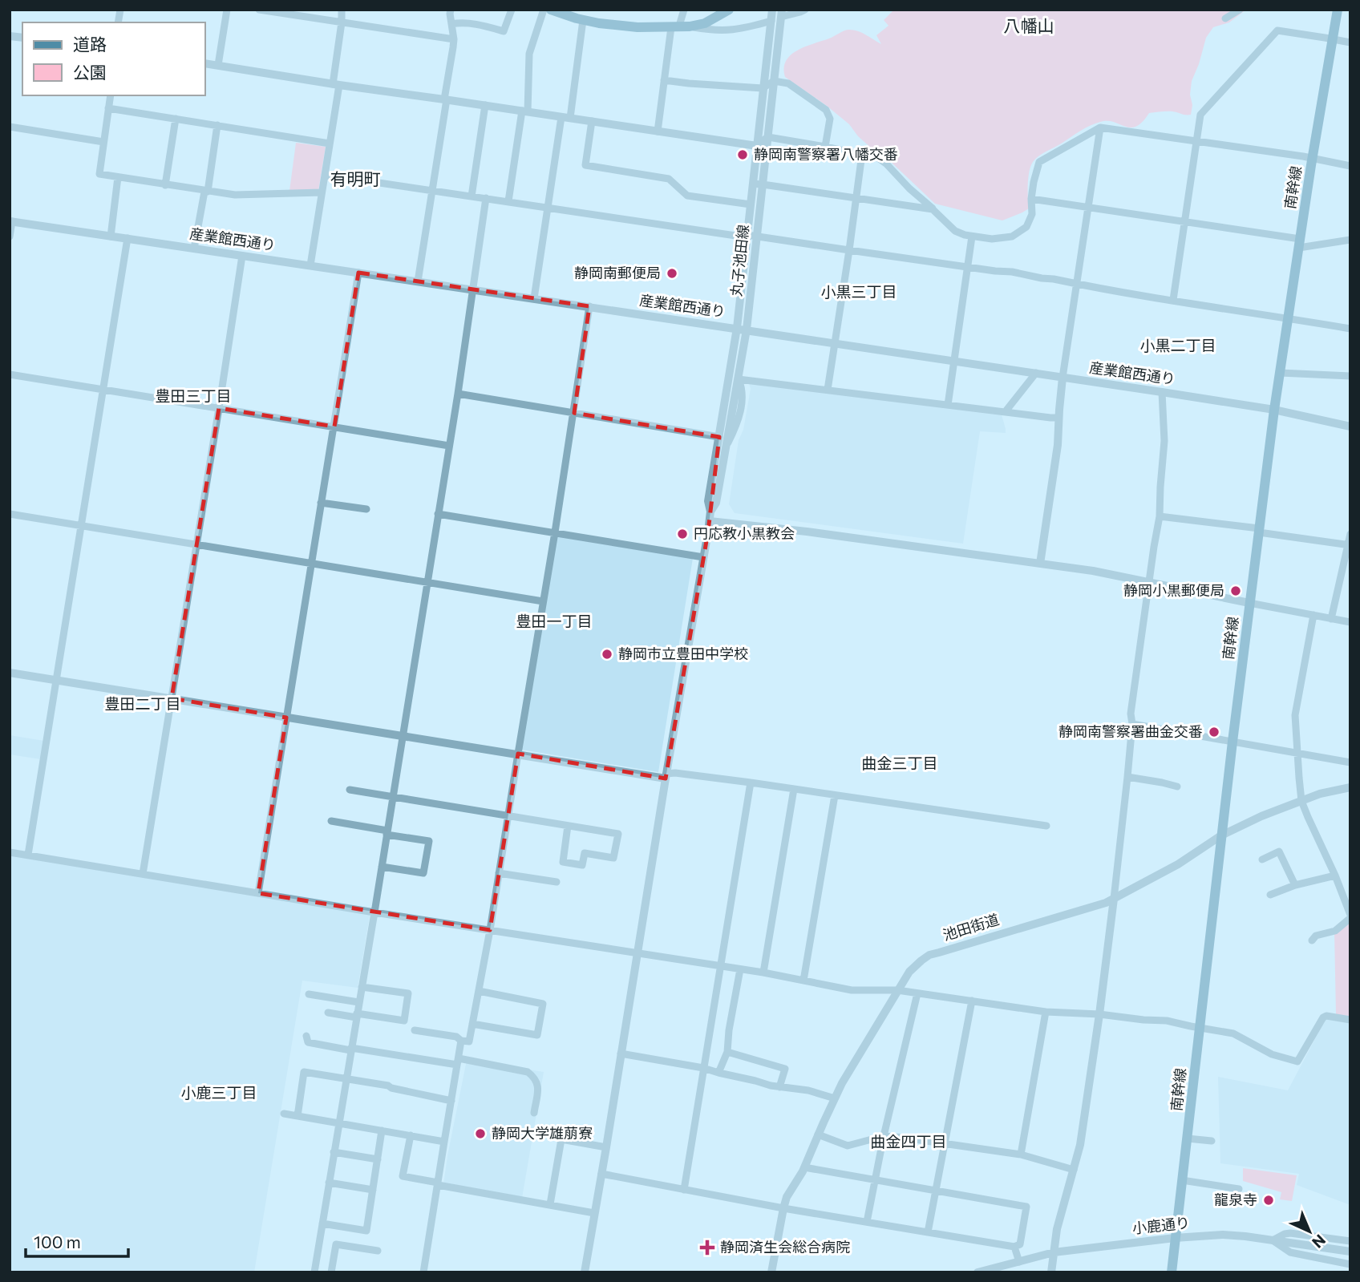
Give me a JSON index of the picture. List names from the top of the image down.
{
  "streets": {
    "main road": ["南幹線"],
    "street": [
      "産業館西通り",
      "丸子池田線",
      "池田街道",
      "小鹿通り"
    ]
  },
  "crossings": [
    ["南幹線", "産業館西通り"],
    ["南幹線", "池田街道"],
    ["南幹線", "小鹿通り"],
    ["産業館西通り", "丸子池田線"]
  ],
  "districts": [
    "八幡山",
    "有明町",
    "小黒三丁目",
    "小黒二丁目",
    "豊田三丁目",
    "豊田一丁目",
    "豊田二丁目",
    "曲金三丁目",
    "小鹿三丁目",
    "曲金四丁目"
  ],
  "places": {
    "other": [
      "静岡南警察署八幡交番",
      "静岡南郵便局",
      "円応教小黒教会",
      "静岡小黒郵便局",
      "静岡市立豊田中学校",
      "静岡南警察署曲金交番",
      "静岡大学雄萠寮",
      "龍泉寺"
    ],
    "health": ["静岡済生会総合病院"]
  },
  "legend": ["道路", "公園"],
  "scale_bar": "100 m",
  "north": "bottom right"
}
